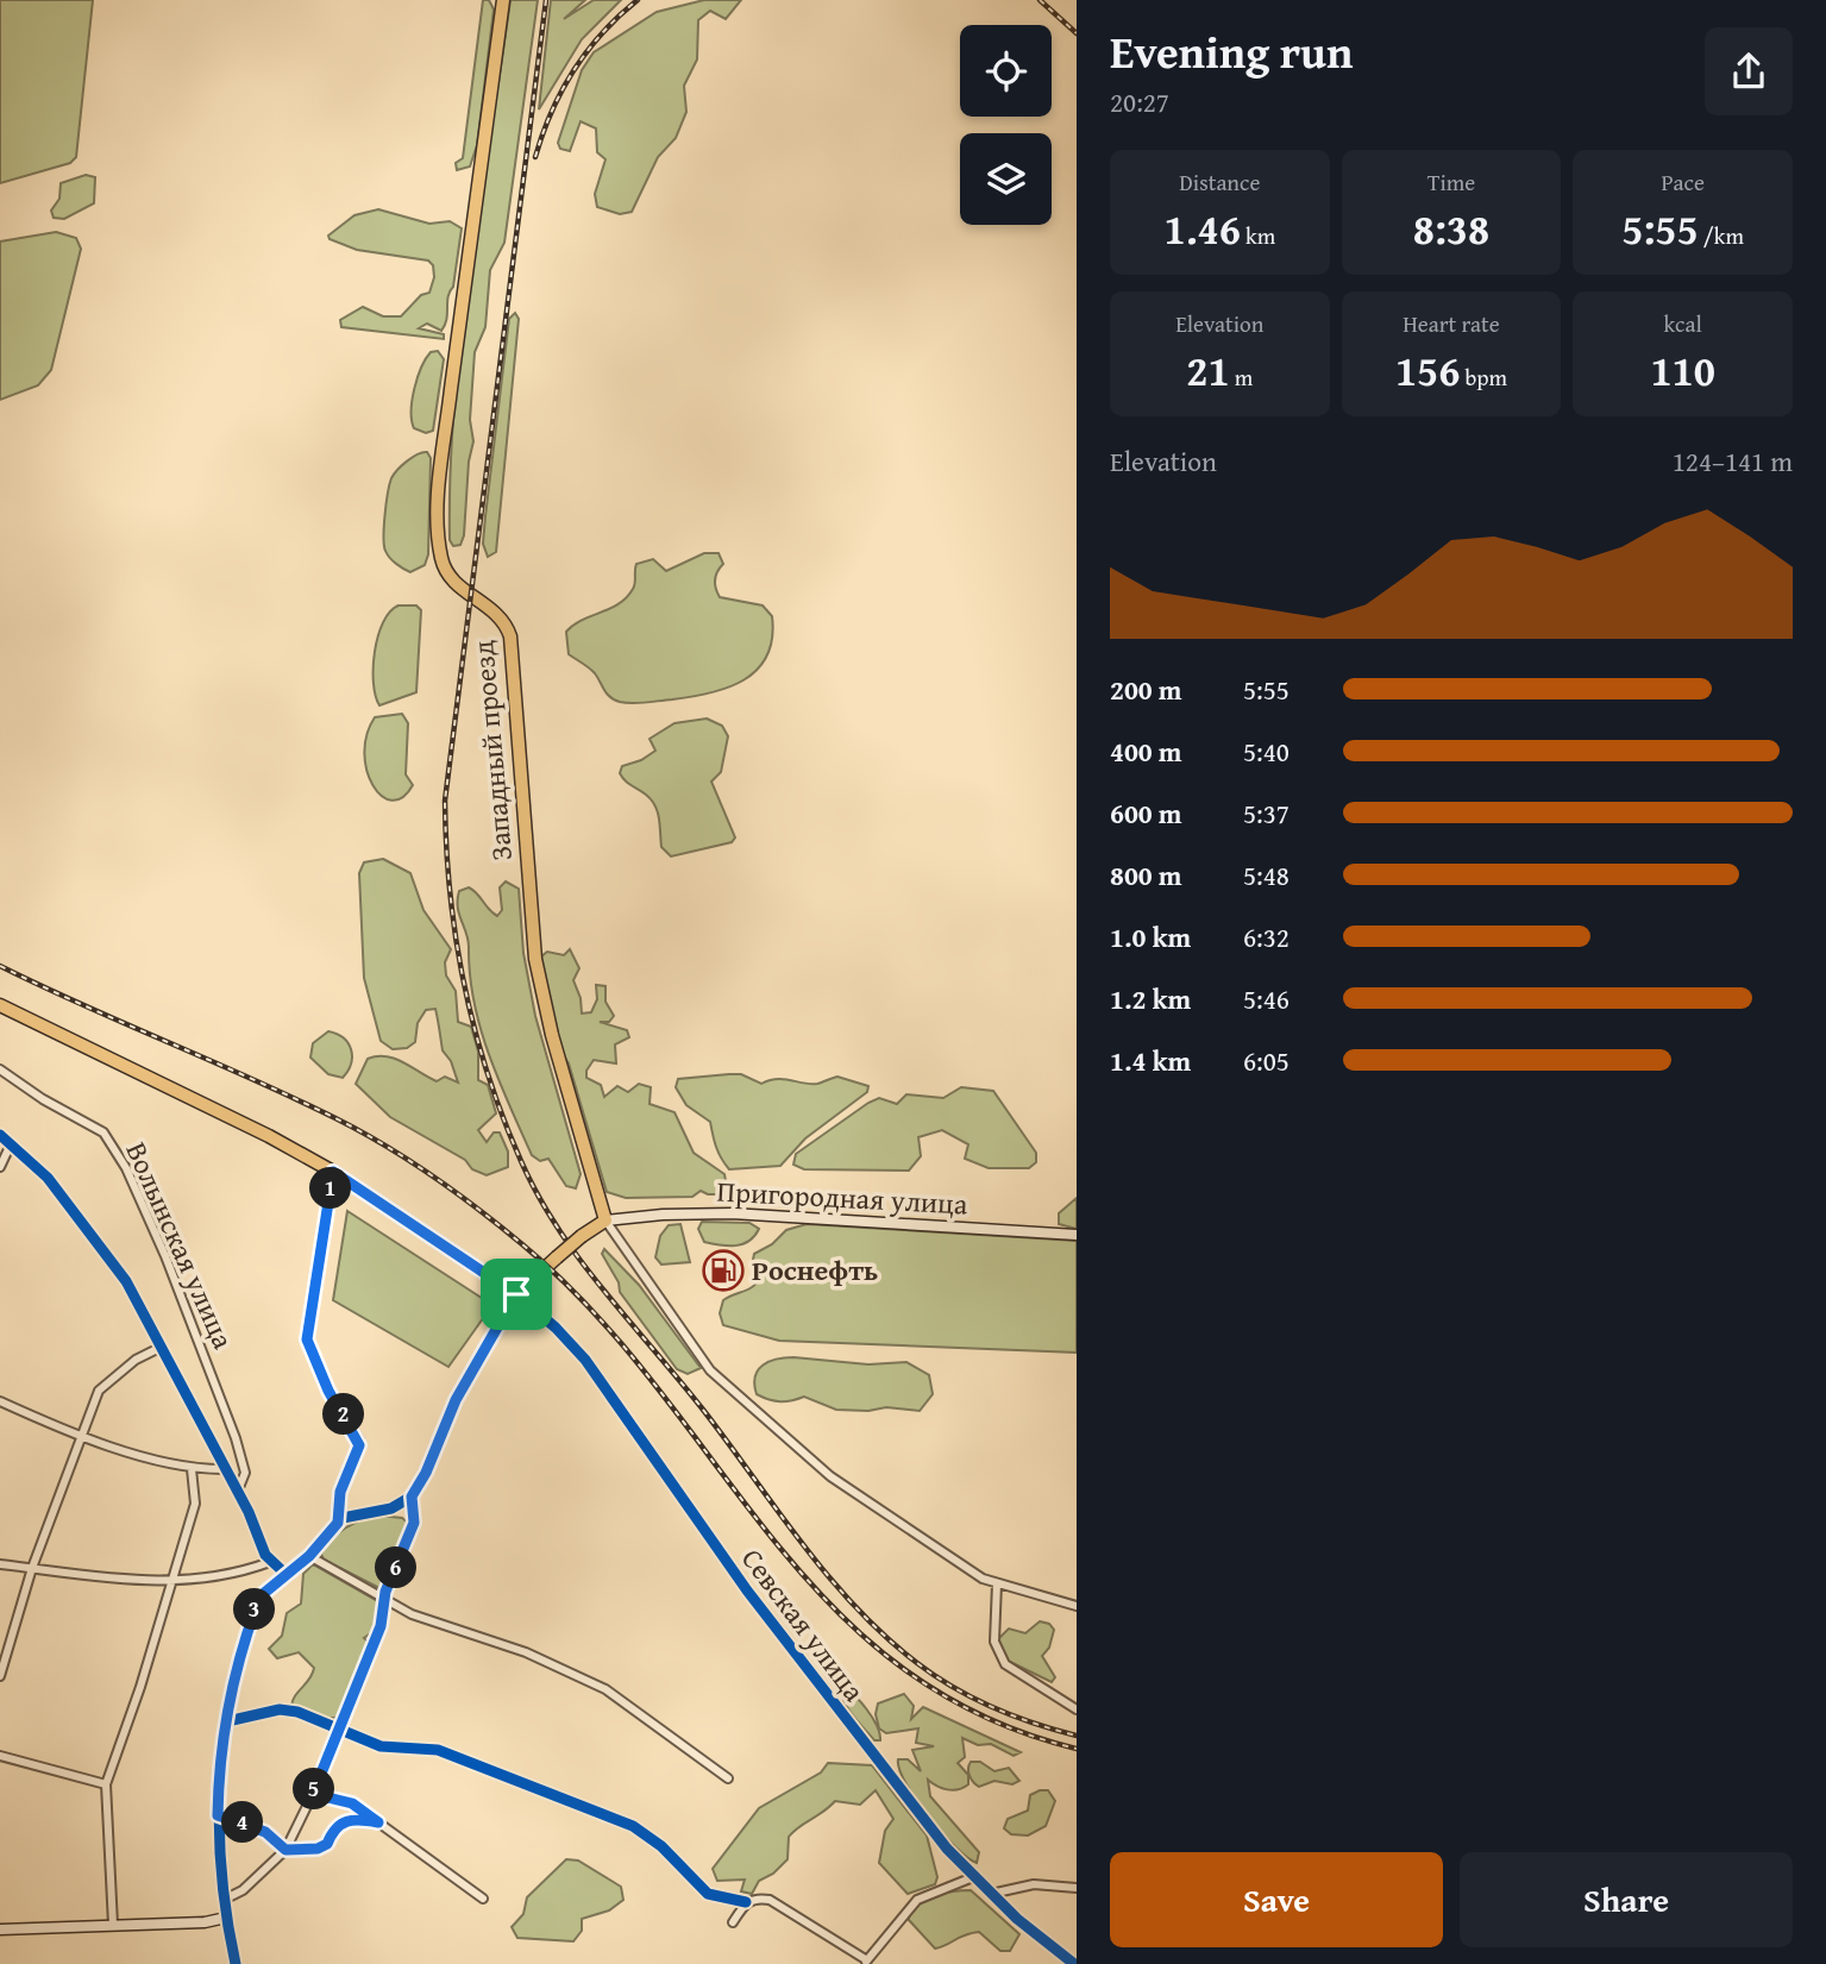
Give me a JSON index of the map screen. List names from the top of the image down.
{
  "streets": {
    "main road": ["Западный проезд"],
    "street": ["Пригородная улица", "Волынская улица", "Севская улица"]
  },
  "crossings": [
    ["Западный проезд", "Пригородная улица"]
  ],
  "places": {
    "fuel station": ["Роснефть"]
  },
  "page": {
    "heading": ["Evening run", "20:27"],
    "stats": [
      ["Distance", "1.46 km"],
      ["Time", "8:38"],
      ["Pace", "5:55 /km"],
      ["Elevation", "21 m"],
      ["Heart rate", "156 bpm"],
      ["kcal", "110"]
    ],
    "chart": ["Elevation", "124–141 m"],
    "list": [
      {
        "name": "200 m",
        "note": "5:55"
      },
      {
        "name": "400 m",
        "note": "5:40"
      },
      {
        "name": "600 m",
        "note": "5:37"
      },
      {
        "name": "800 m",
        "note": "5:48"
      },
      {
        "name": "1.0 km",
        "note": "6:32"
      },
      {
        "name": "1.2 km",
        "note": "5:46"
      },
      {
        "name": "1.4 km",
        "note": "6:05"
      }
    ],
    "pins": [
      "1",
      "2",
      "6",
      "3",
      "5",
      "4"
    ],
    "buttons": ["Save", "Share"]
  }
}
